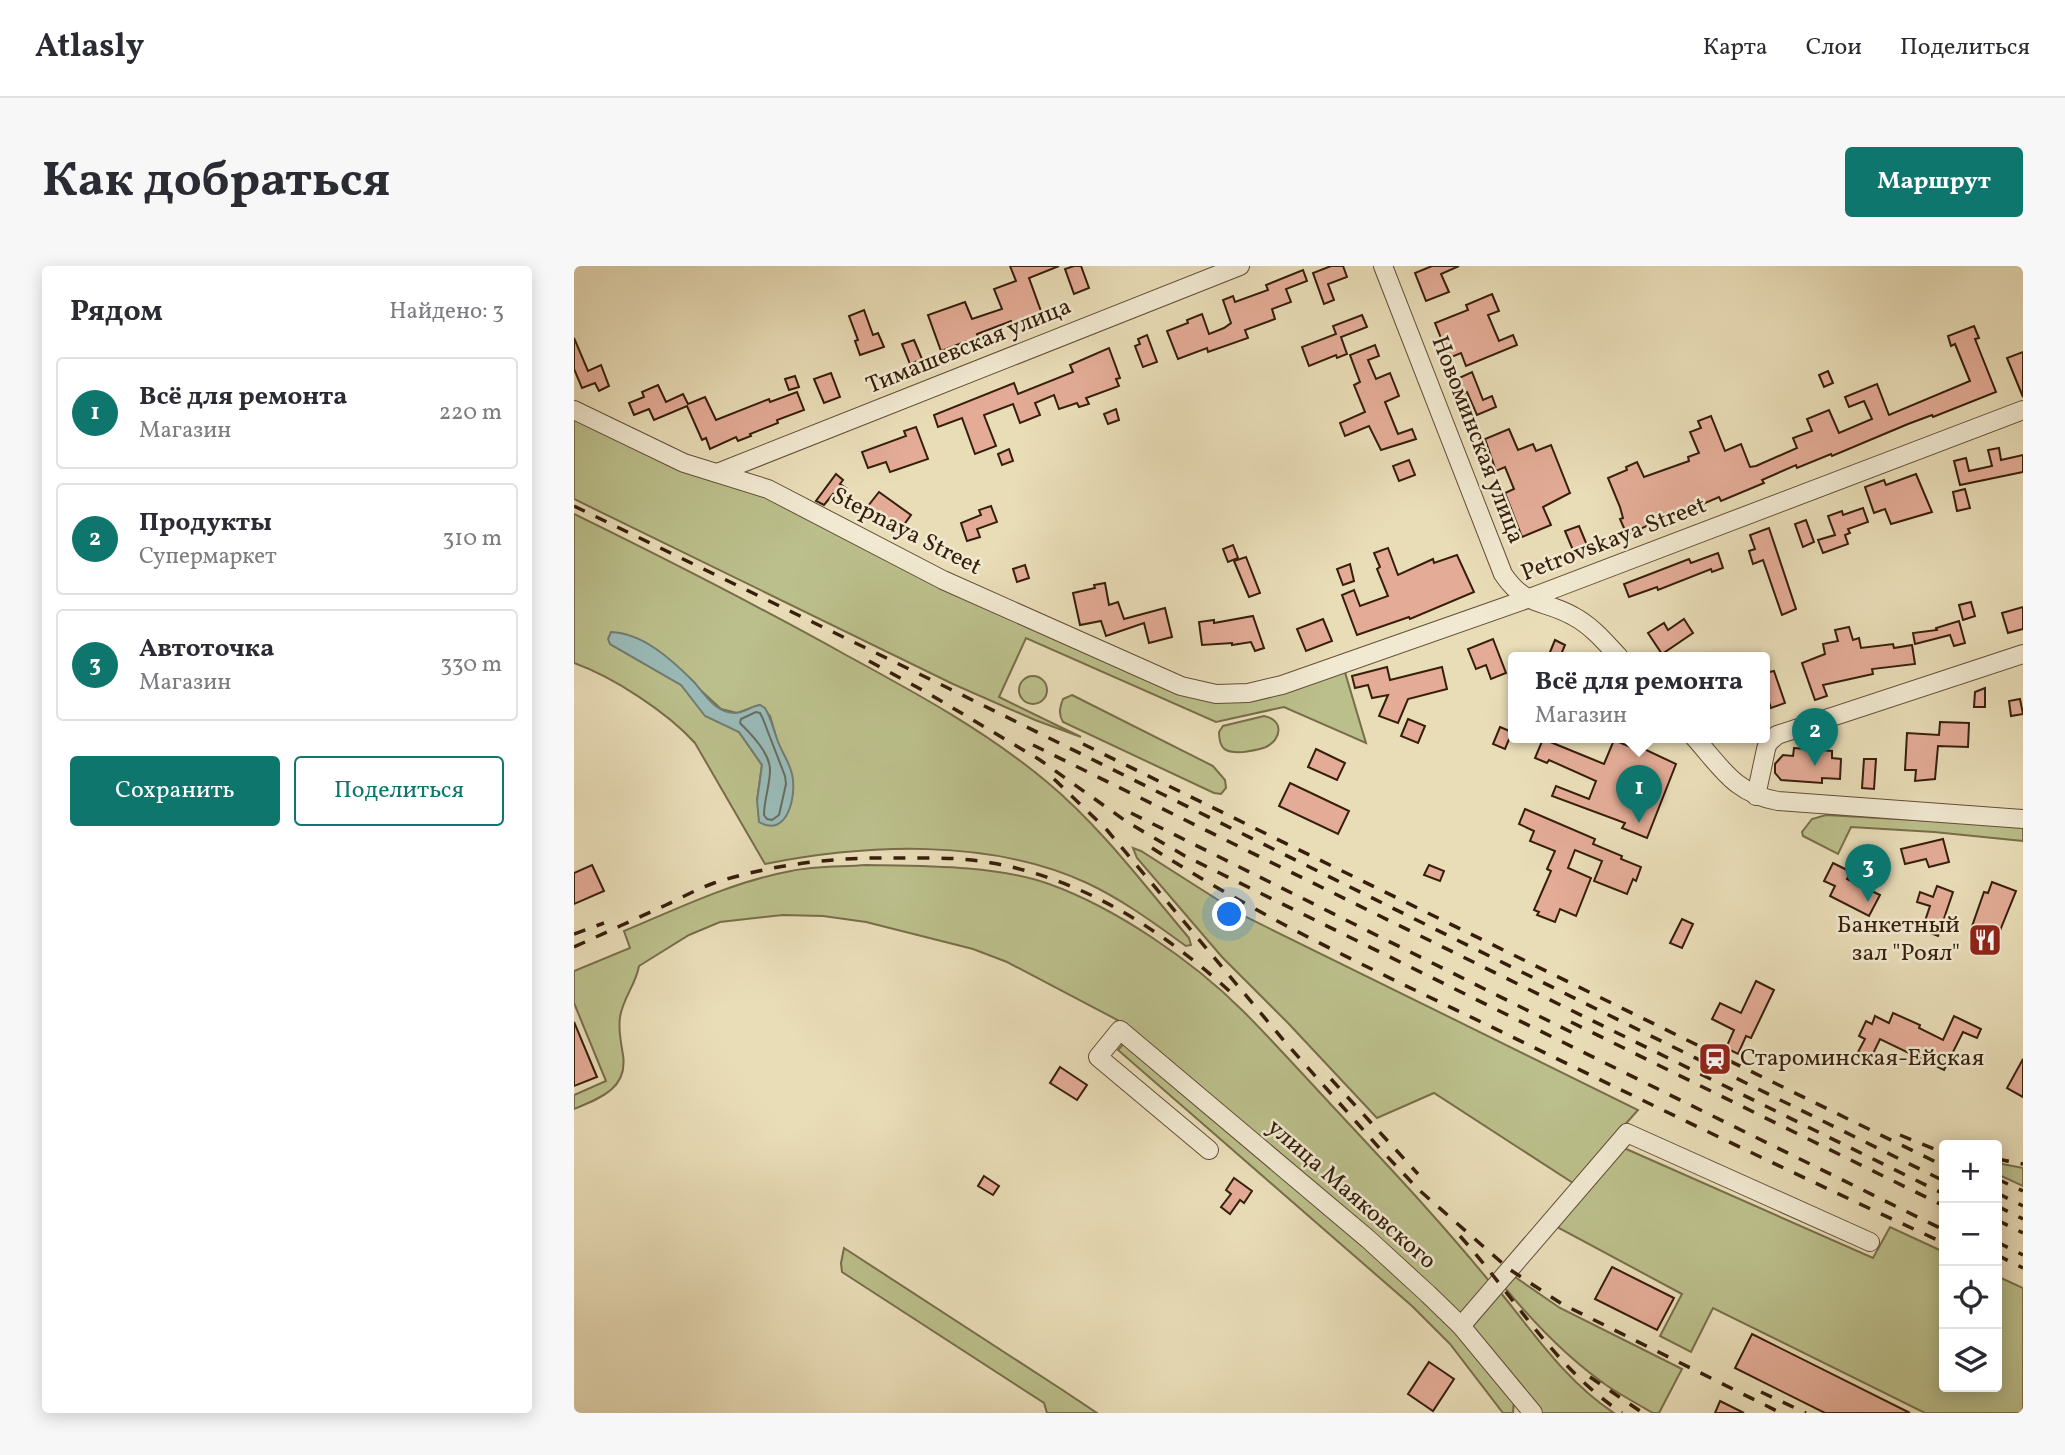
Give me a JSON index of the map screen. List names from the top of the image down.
{
  "streets": {
    "street": [
      "Тимашевская улица",
      "Новоминская улица",
      "Stepnaya Street",
      "Petrovskaya Street",
      "улица Маяковского"
    ]
  },
  "crossings": [
    ["Тимашевская улица", "Stepnaya Street"],
    ["Новоминская улица", "Petrovskaya Street"],
    ["Stepnaya Street", "Petrovskaya Street"]
  ],
  "places": {
    "restaurant": ["Банкетный зал \"Роял\""],
    "station": ["Староминская-Ейская"]
  },
  "page": {
    "header": "Atlasly",
    "nav": ["Карта", "Слои", "Поделиться"],
    "buttons": [
      "Маршрут",
      ["Сохранить", "Поделиться"]
    ],
    "title": "Как добраться",
    "heading": ["Рядом", "Найдено: 3"],
    "list": [
      {
        "mark": "1",
        "name": "Всё для ремонта",
        "note": "Магазин",
        "value": "220 m"
      },
      {
        "mark": "2",
        "name": "Продукты",
        "note": "Супермаркет",
        "value": "310 m"
      },
      {
        "mark": "3",
        "name": "Автоточка",
        "note": "Магазин",
        "value": "330 m"
      }
    ],
    "popup": ["Всё для ремонта", "Магазин"],
    "pins": ["2", "1", "3"],
    "map_buttons": ["+", "−"]
  }
}
